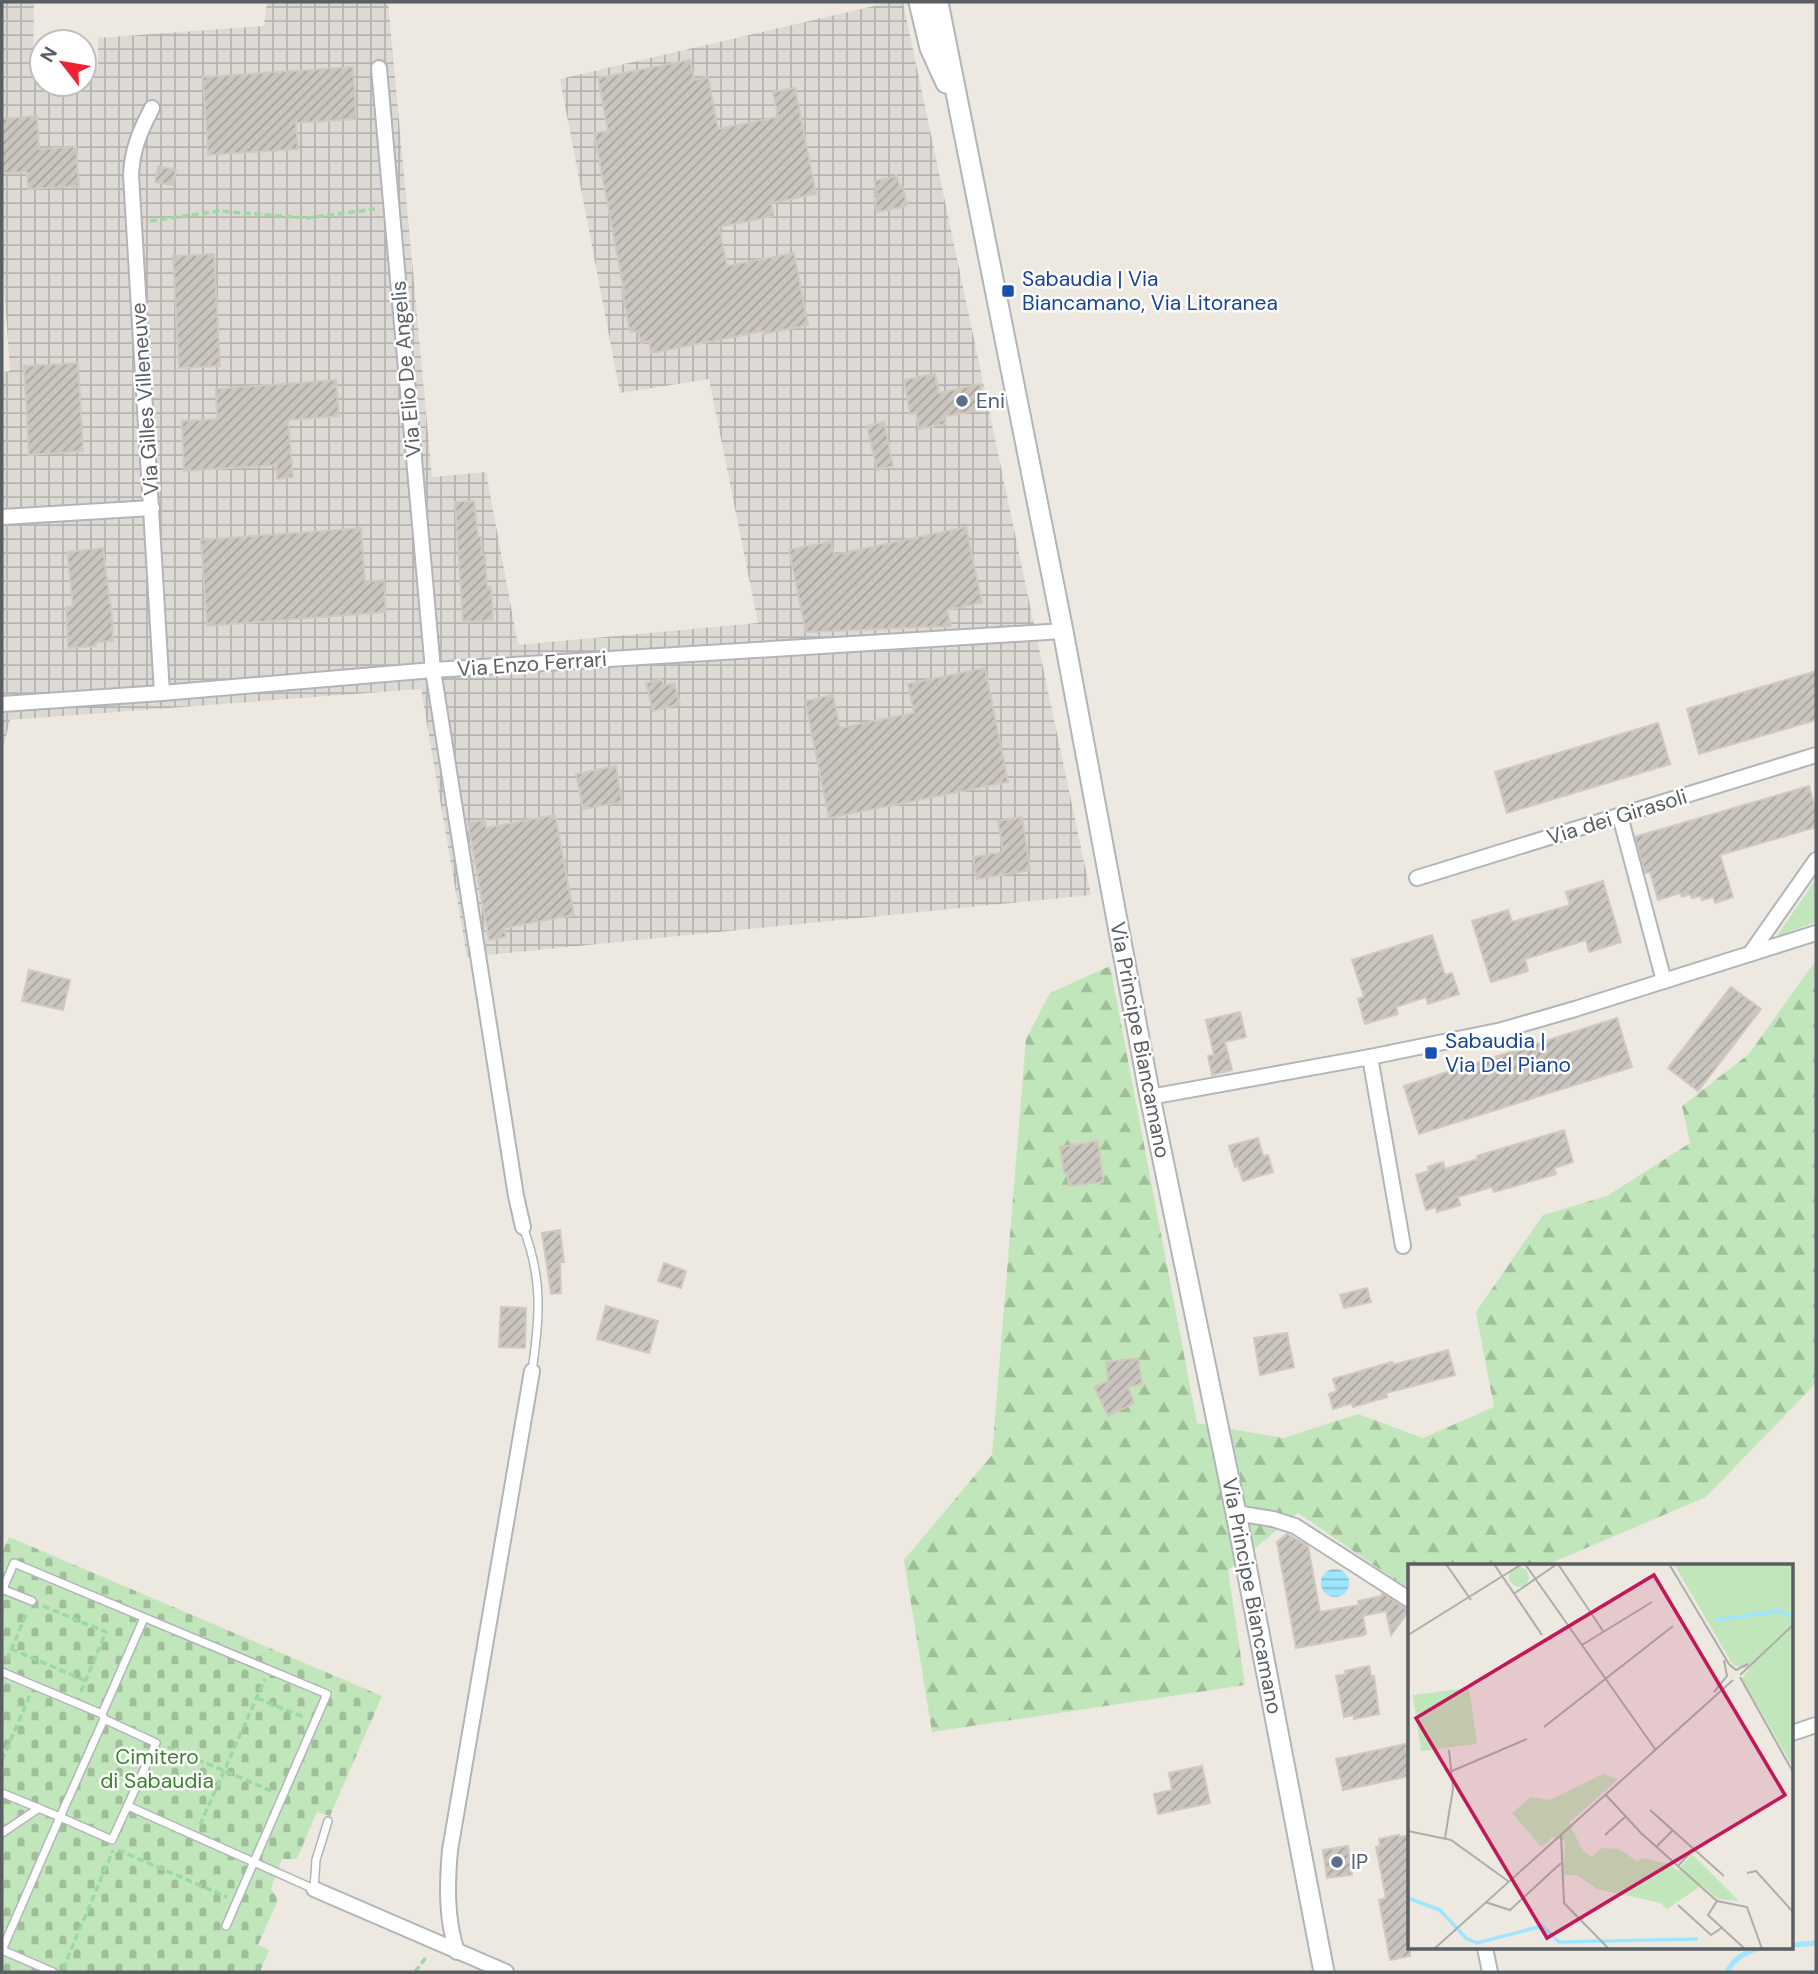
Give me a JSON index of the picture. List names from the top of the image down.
{
  "streets": {
    "street": [
      "Via Elio De Angelis",
      "Via Gilles Villeneuve",
      "Via Enzo Ferrari",
      "Via dei Girasoli",
      "Via Principe Biancamano"
    ]
  },
  "crossings": [
    ["Via Elio De Angelis", "Via Enzo Ferrari"],
    ["Via Gilles Villeneuve", "Via Enzo Ferrari"],
    ["Via Enzo Ferrari", "Via Principe Biancamano"]
  ],
  "parks": ["Cimitero di Sabaudia"],
  "places": {
    "transit": ["Sabaudia | Via Biancamano, Via Litoranea", "Sabaudia | Via Del Piano"],
    "other": ["Eni", "IP"]
  },
  "north": "top left"
}
